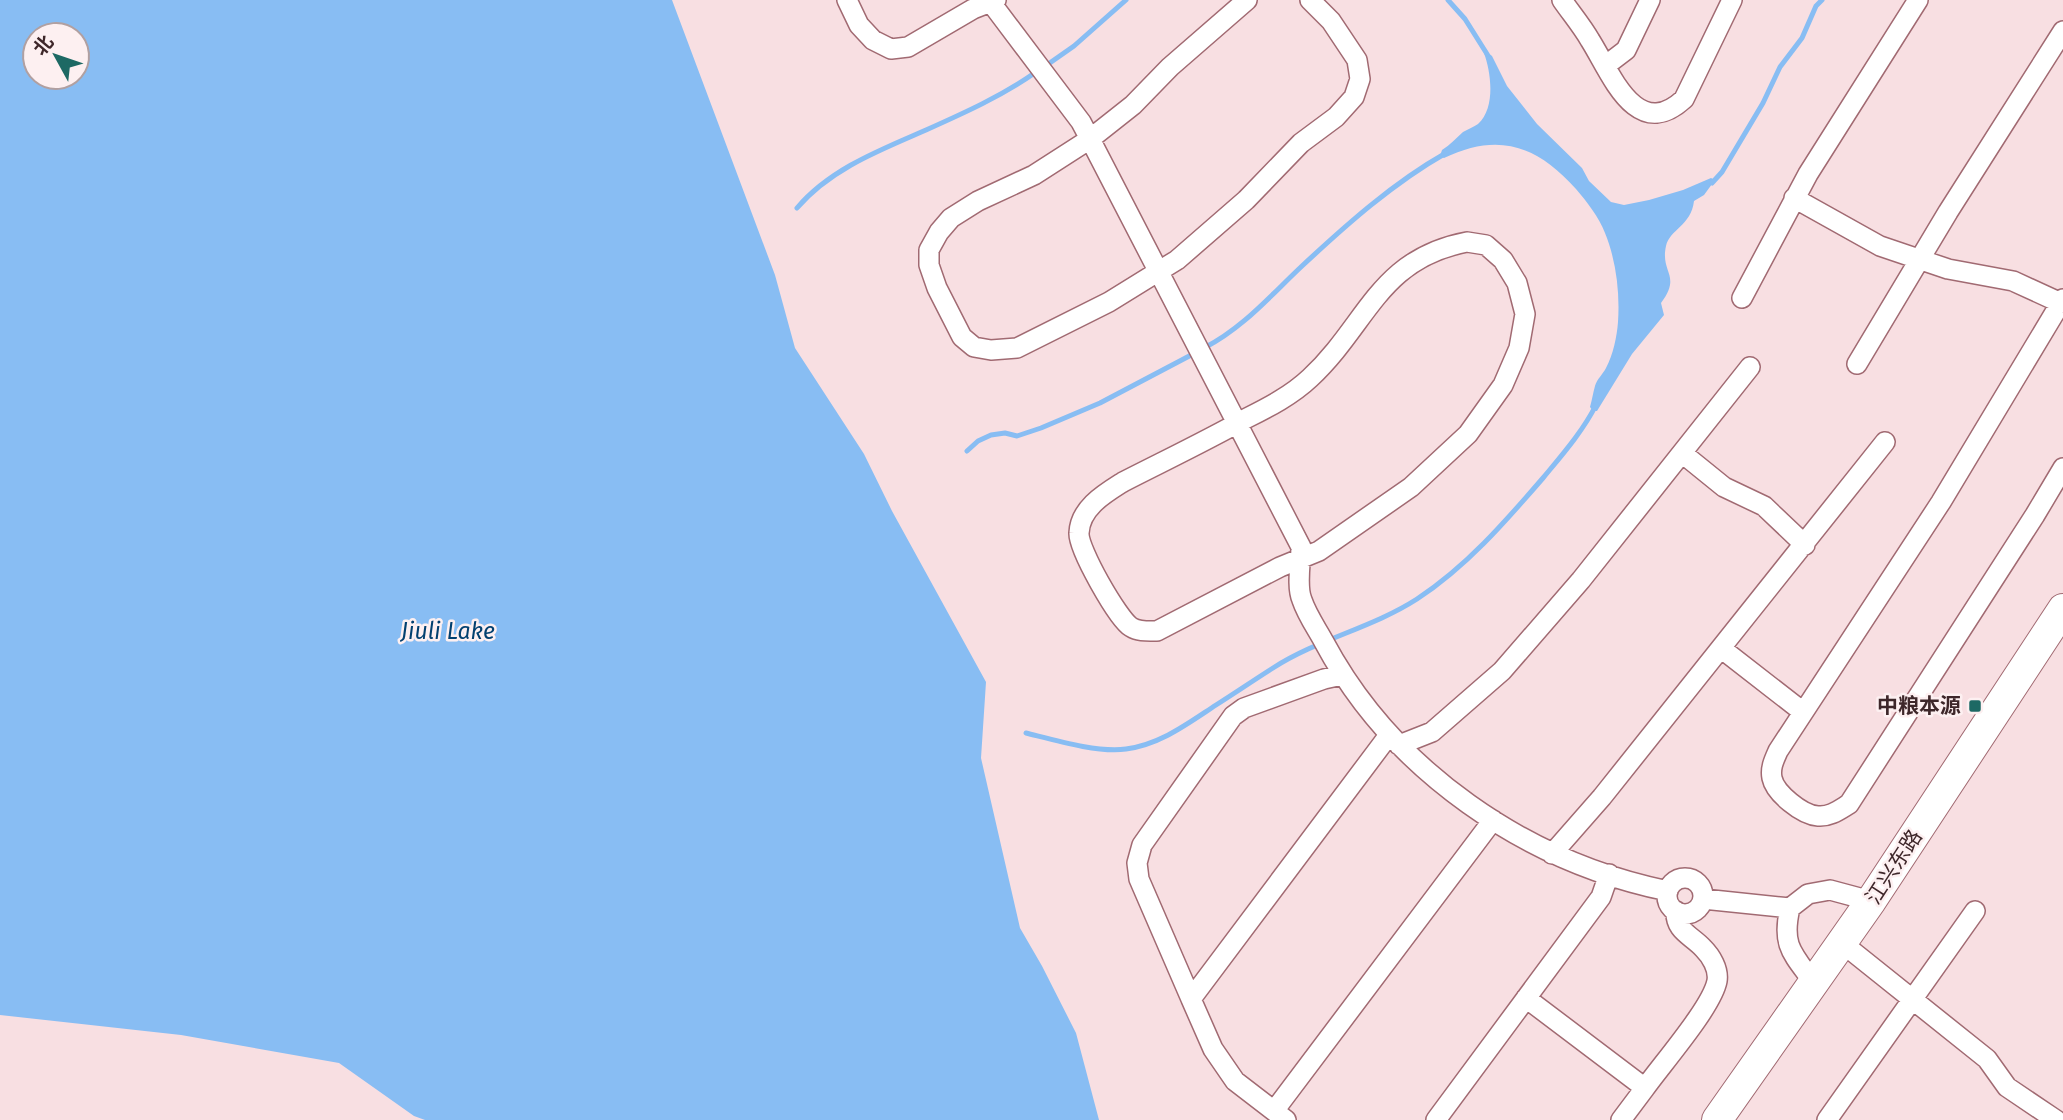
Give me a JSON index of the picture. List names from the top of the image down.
{
  "streets": {
    "main road": ["江兴东路"]
  },
  "water": ["Jiuli Lake"],
  "places": {
    "transit": ["中粮本源"]
  },
  "north": "top left"
}
